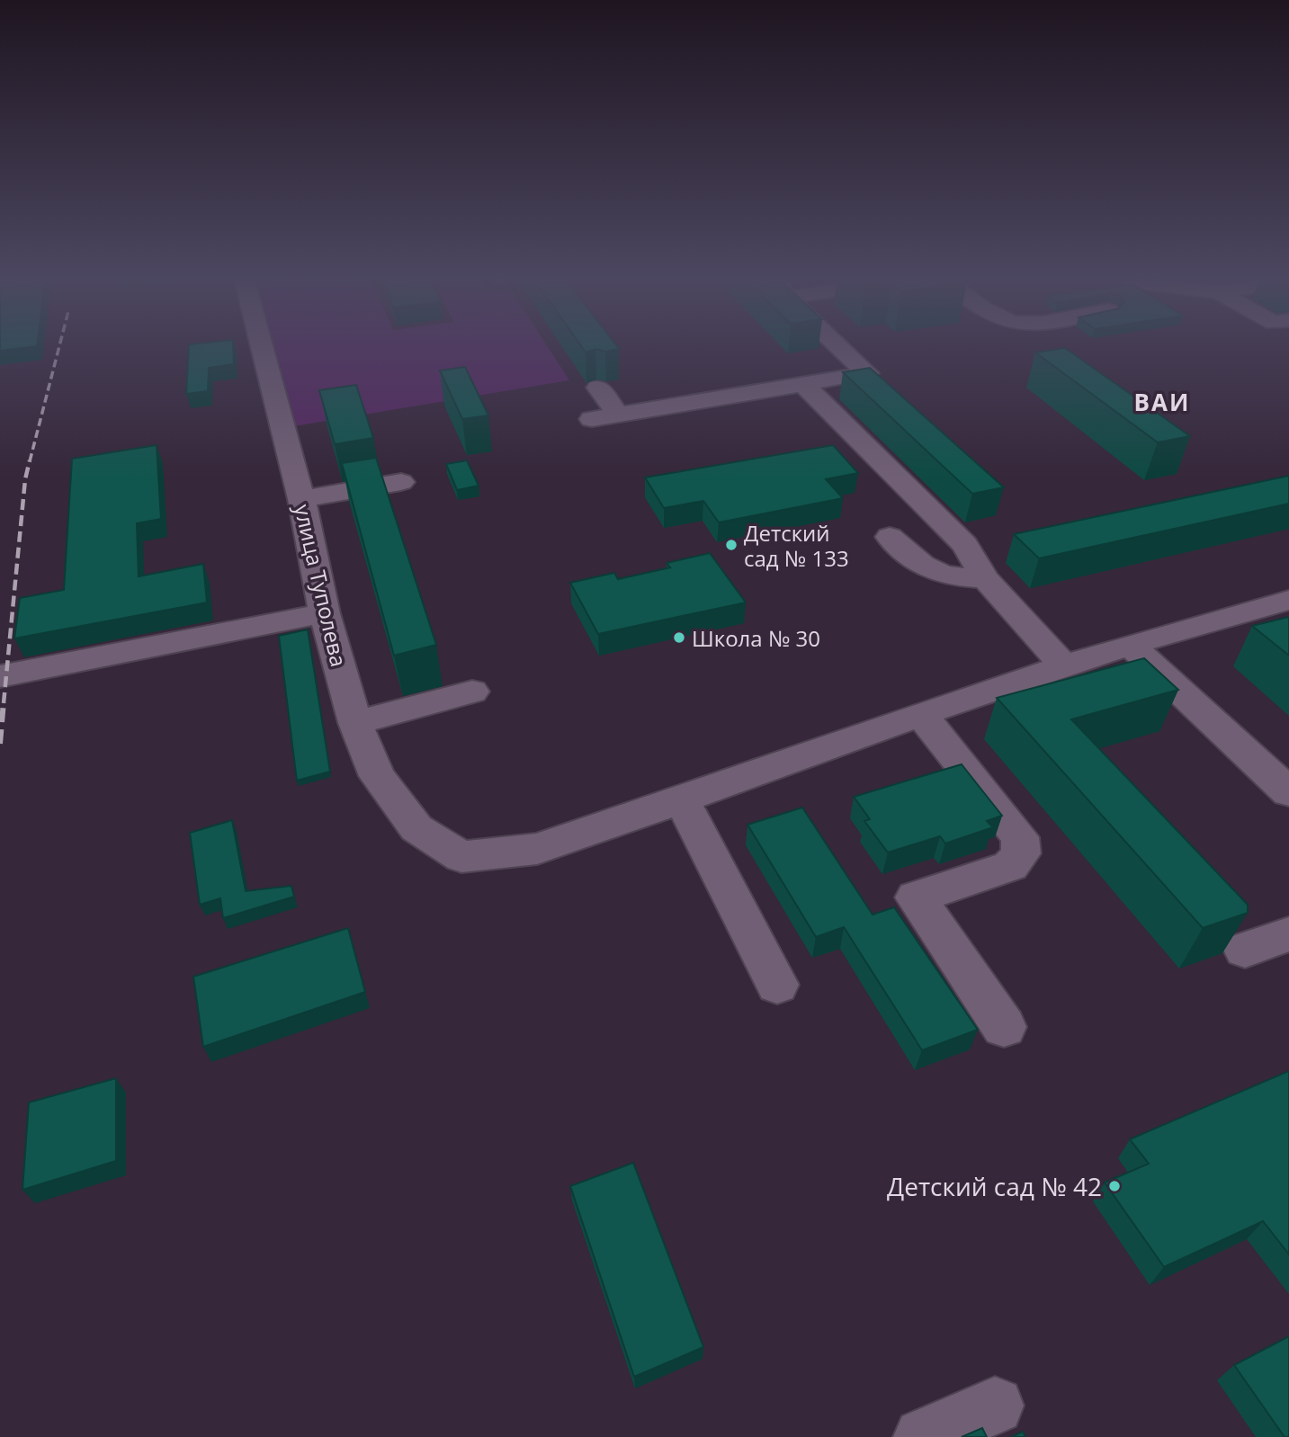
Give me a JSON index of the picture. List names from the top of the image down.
{
  "streets": {
    "street": ["улица Туполева"]
  },
  "districts": ["ВАИ"],
  "places": ["Детский сад № 133", "Школа № 30", "Детский сад № 42"]
}
